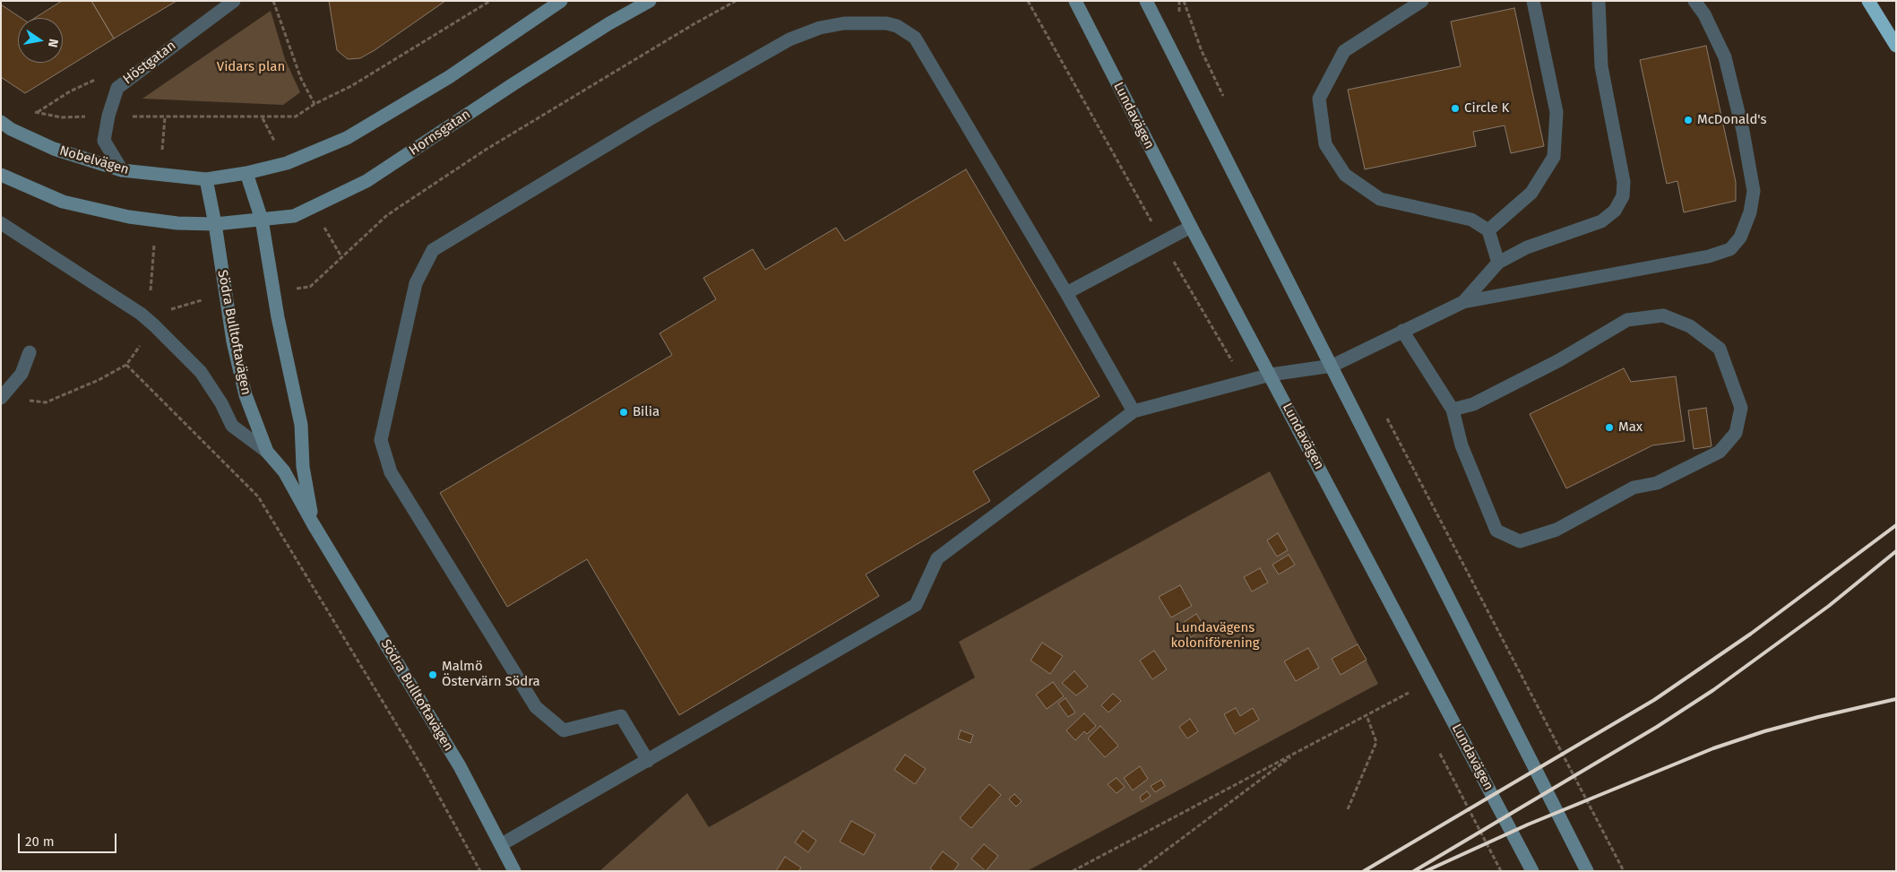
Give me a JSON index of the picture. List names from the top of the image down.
{
  "streets": {
    "main road": [
      "Lundavägen",
      "Hornsgatan",
      "Nobelvägen",
      "Södra Bulltoftavägen"
    ],
    "street": ["Höstgatan"]
  },
  "crossings": [
    ["Höstgatan", "Nobelvägen"],
    ["Hornsgatan", "Södra Bulltoftavägen"],
    ["Nobelvägen", "Södra Bulltoftavägen"]
  ],
  "parks": ["Vidars plan", "Lundavägens koloniförening"],
  "places": [
    "Circle K",
    "McDonald's",
    "Bilia",
    "Max",
    "Malmö Östervärn Södra"
  ],
  "scale_bar": "20 m",
  "north": "right"
}
